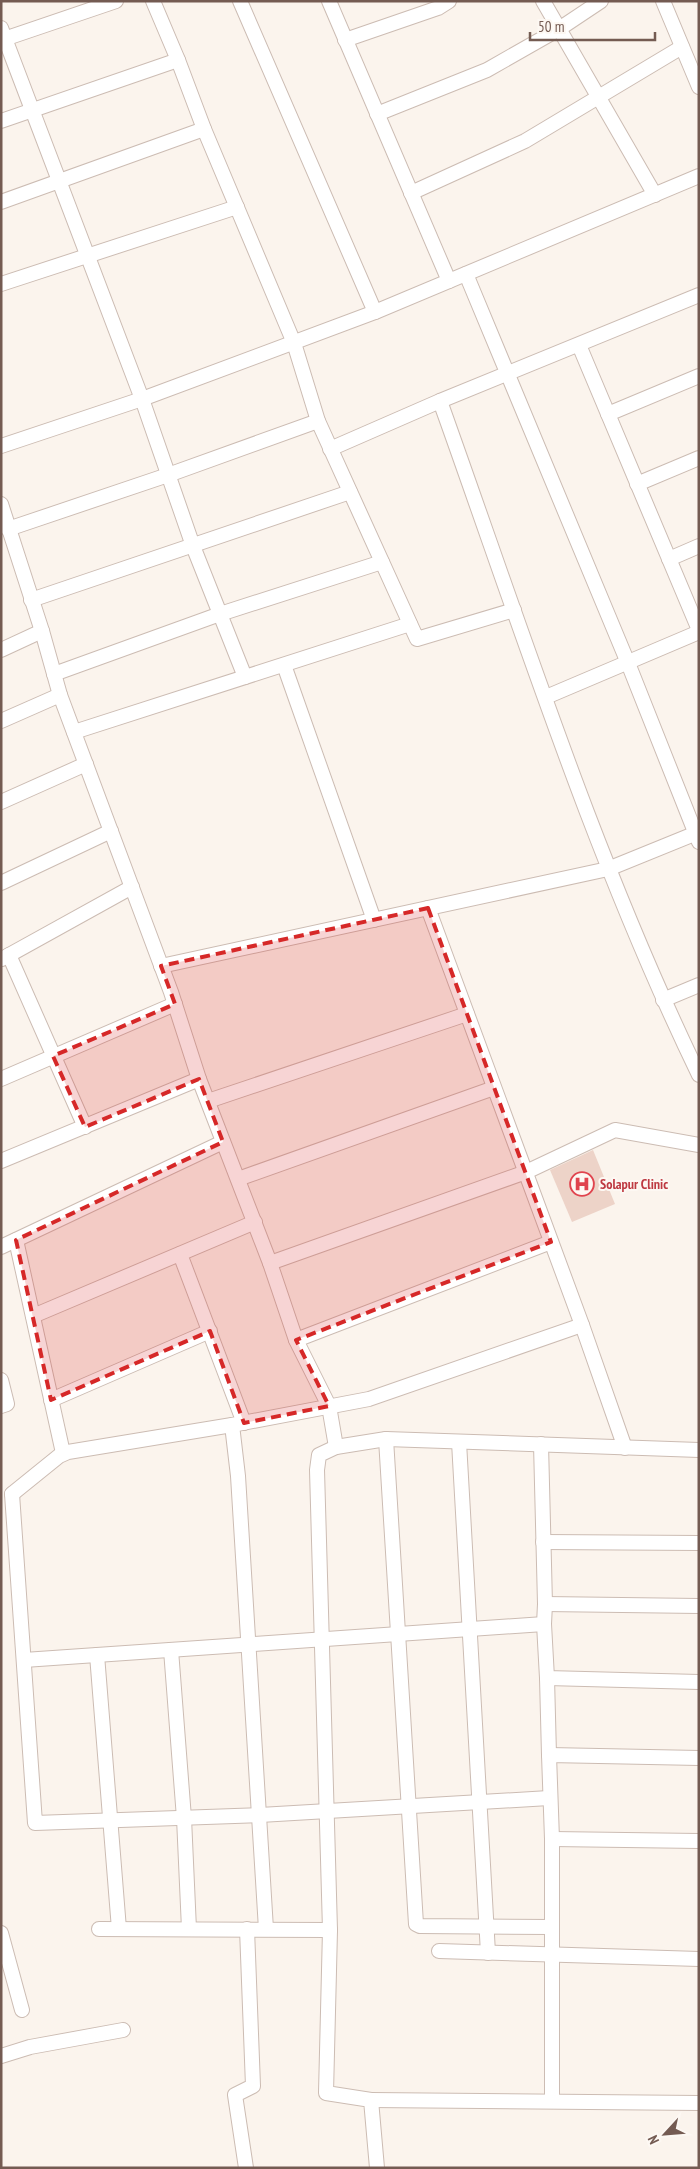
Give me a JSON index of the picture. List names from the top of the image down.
{
  "places": {
    "hospital": ["Solapur Clinic"]
  },
  "scale_bar": "50 m",
  "north": "bottom left"
}
